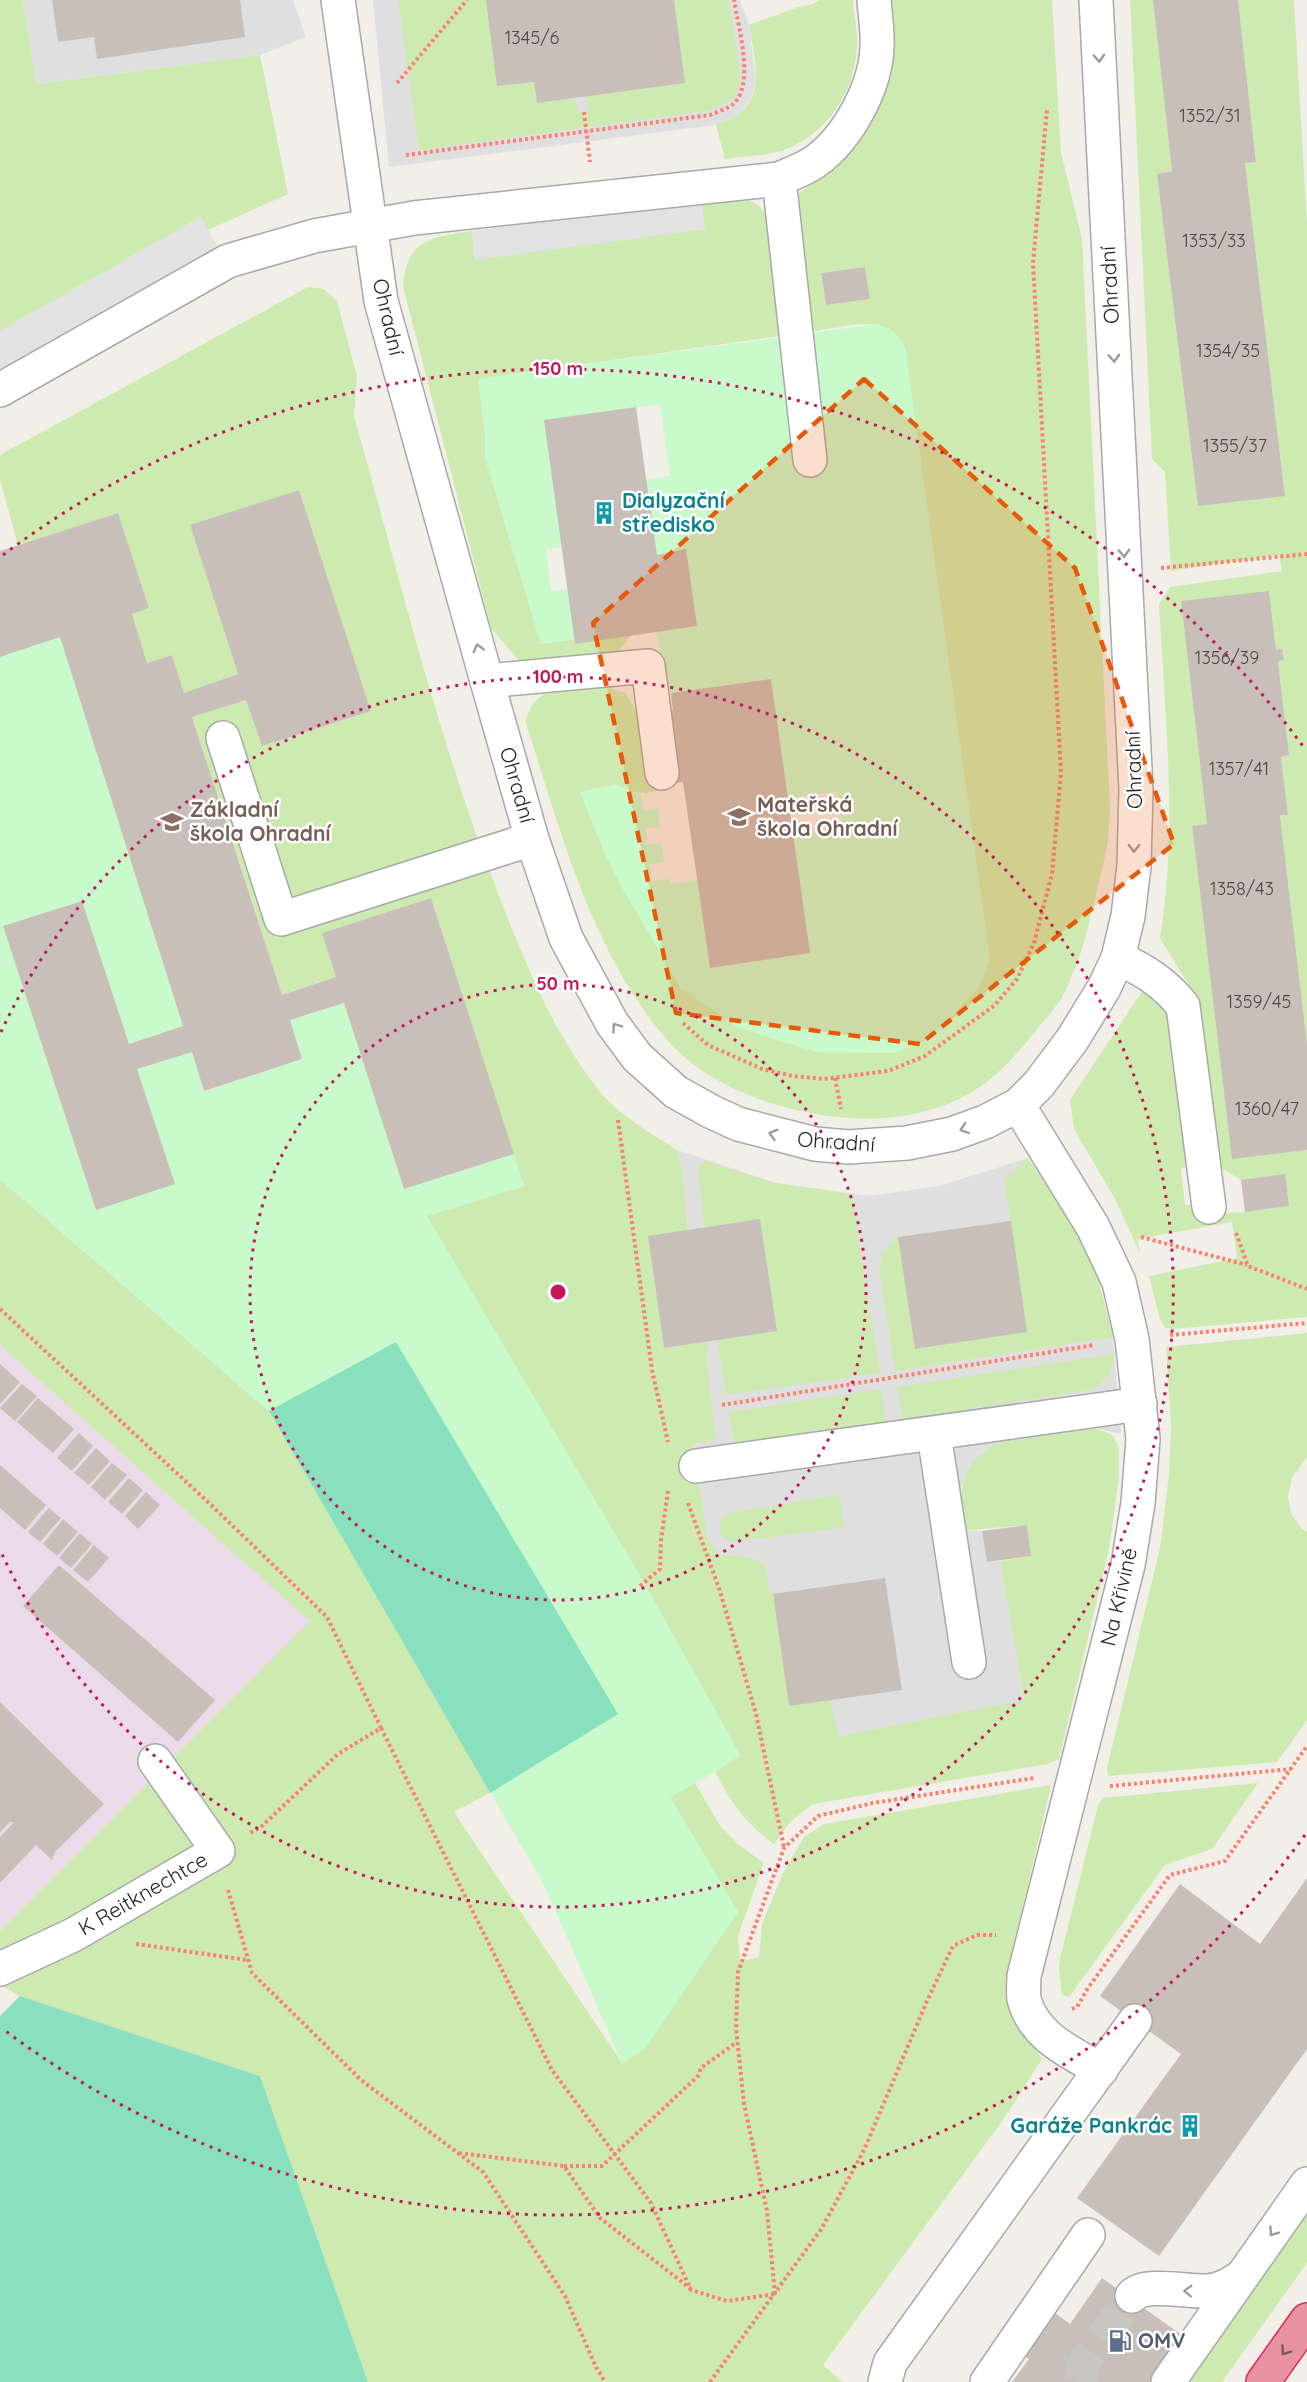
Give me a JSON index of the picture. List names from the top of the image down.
{
  "streets": {
    "street": ["Ohradní", "Na Křivině", "K Reitknechtce"]
  },
  "crossings": [
    ["Ohradní", "Na Křivině"]
  ],
  "places": {
    "building": ["Dialyzační středisko", "Garáže Pankrác"],
    "school or university": ["Mateřská škola Ohradní", "Základní škola Ohradní"],
    "fuel station": ["OMV"]
  },
  "house_numbers": [
    "1345/6",
    "1352/31",
    "1353/33",
    "1354/35",
    "1355/37",
    "1356/39",
    "1357/41",
    "1358/43",
    "1359/45",
    "1360/47"
  ],
  "rings": ["150 m", "100 m", "50 m"]
}
